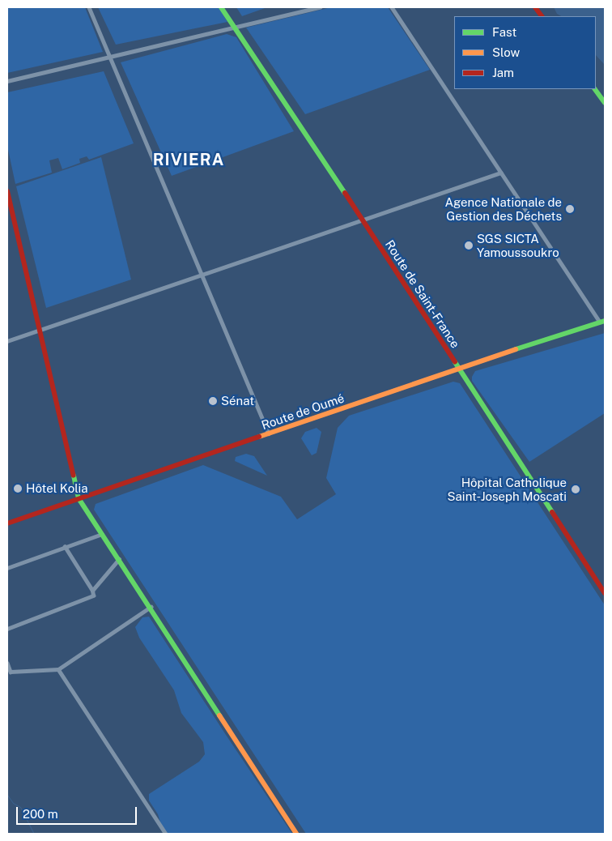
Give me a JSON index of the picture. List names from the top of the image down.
{
  "streets": {
    "street": ["Route de Saint-France", "Route de Oumé"]
  },
  "crossings": [
    ["Route de Saint-France", "Route de Oumé"]
  ],
  "districts": ["RIVIERA"],
  "places": [
    "Agence Nationale de Gestion des Déchets",
    "SGS SICTA Yamoussoukro",
    "Sénat",
    "Hôtel Kolia",
    "Hôpital Catholique Saint-Joseph Moscati"
  ],
  "legend": ["Fast", "Slow", "Jam"],
  "scale_bar": "200 m"
}
